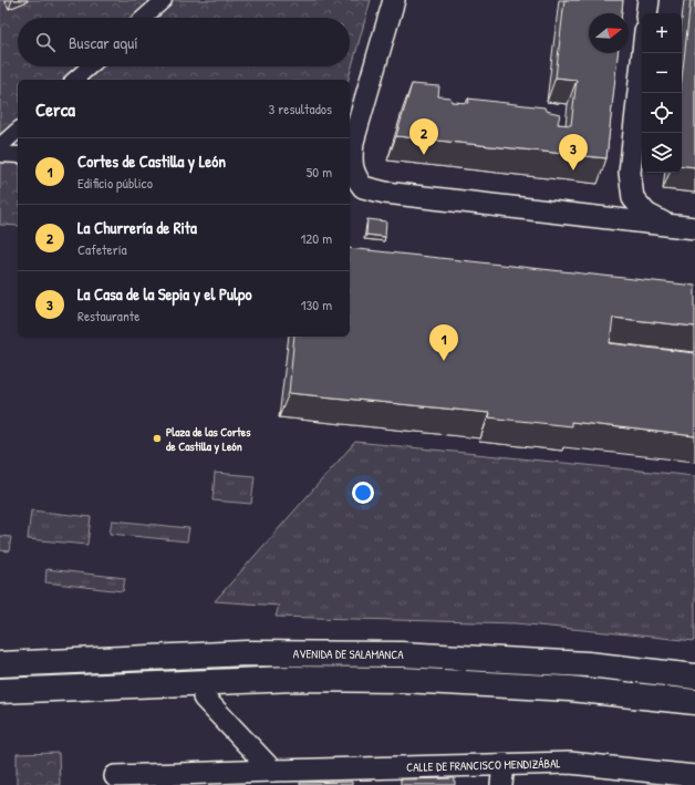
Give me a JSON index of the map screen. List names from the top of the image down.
{
  "streets": {
    "highway": ["AVENIDA DE SALAMANCA"],
    "street": ["CALLE DE FRANCISCO MENDIZÁBAL"]
  },
  "places": ["Plaza de las Cortes de Castilla y León"],
  "north": "right",
  "page": {
    "map_buttons": ["+", "−"],
    "search": "Buscar aquí",
    "heading": ["Cerca", "3 resultados"],
    "pins": ["2", "3", "1"],
    "list": [
      {
        "mark": "1",
        "name": "Cortes de Castilla y León",
        "note": "Edificio público",
        "value": "50 m"
      },
      {
        "mark": "2",
        "name": "La Churrería de Rita",
        "note": "Cafetería",
        "value": "120 m"
      },
      {
        "mark": "3",
        "name": "La Casa de la Sepia y el Pulpo",
        "note": "Restaurante",
        "value": "130 m"
      }
    ]
  }
}
